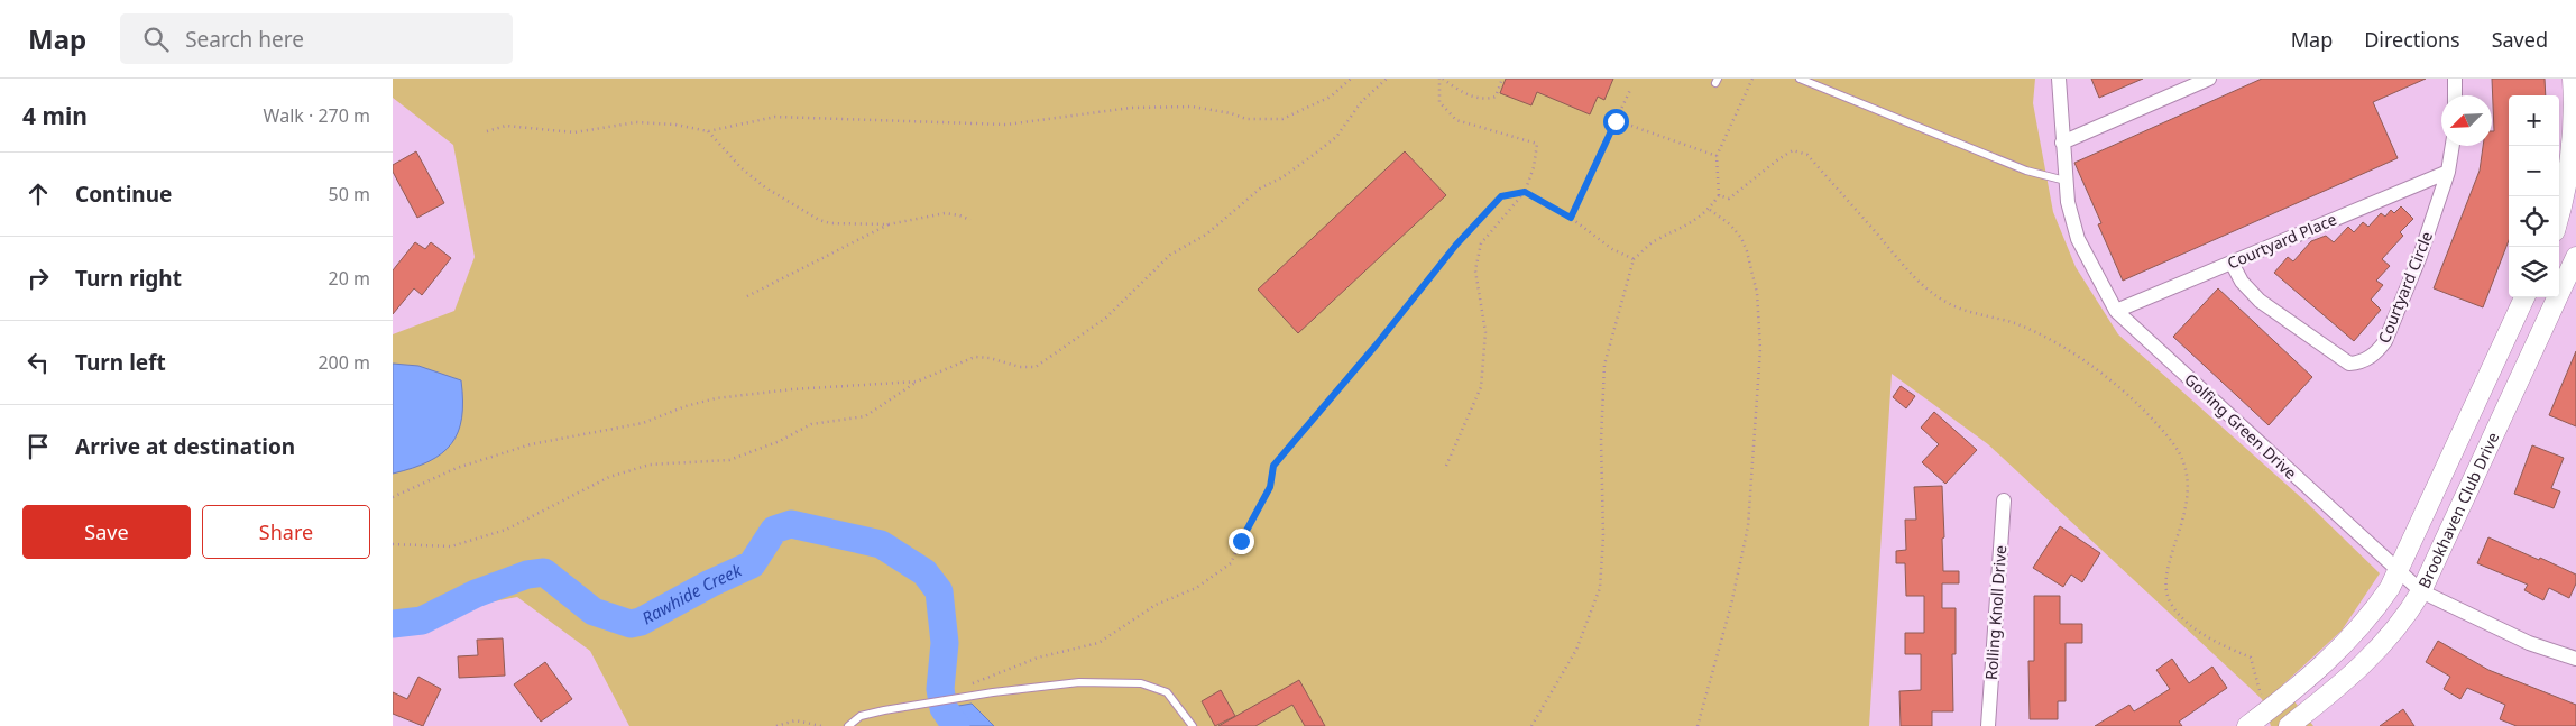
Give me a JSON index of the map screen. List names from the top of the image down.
{
  "streets": {
    "main road": ["Brookhaven Club Drive"],
    "street": [
      "Courtyard Place",
      "Courtyard Circle",
      "Golfing Green Drive",
      "Rolling Knoll Drive"
    ]
  },
  "crossings": [
    ["Courtyard Place", "Courtyard Circle"],
    ["Courtyard Place", "Golfing Green Drive"],
    ["Golfing Green Drive", "Brookhaven Club Drive"]
  ],
  "water": ["Rawhide Creek"],
  "north": "bottom left",
  "page": {
    "header": "Map",
    "search": "Search here",
    "nav": ["Map", "Directions", "Saved"],
    "heading": ["4 min", "Walk · 270 m"],
    "map_buttons": ["+", "−"],
    "list": [
      ["Continue", "50 m"],
      ["Turn right", "20 m"],
      ["Turn left", "200 m"],
      "Arrive at destination"
    ],
    "buttons": ["Save", "Share"]
  }
}
